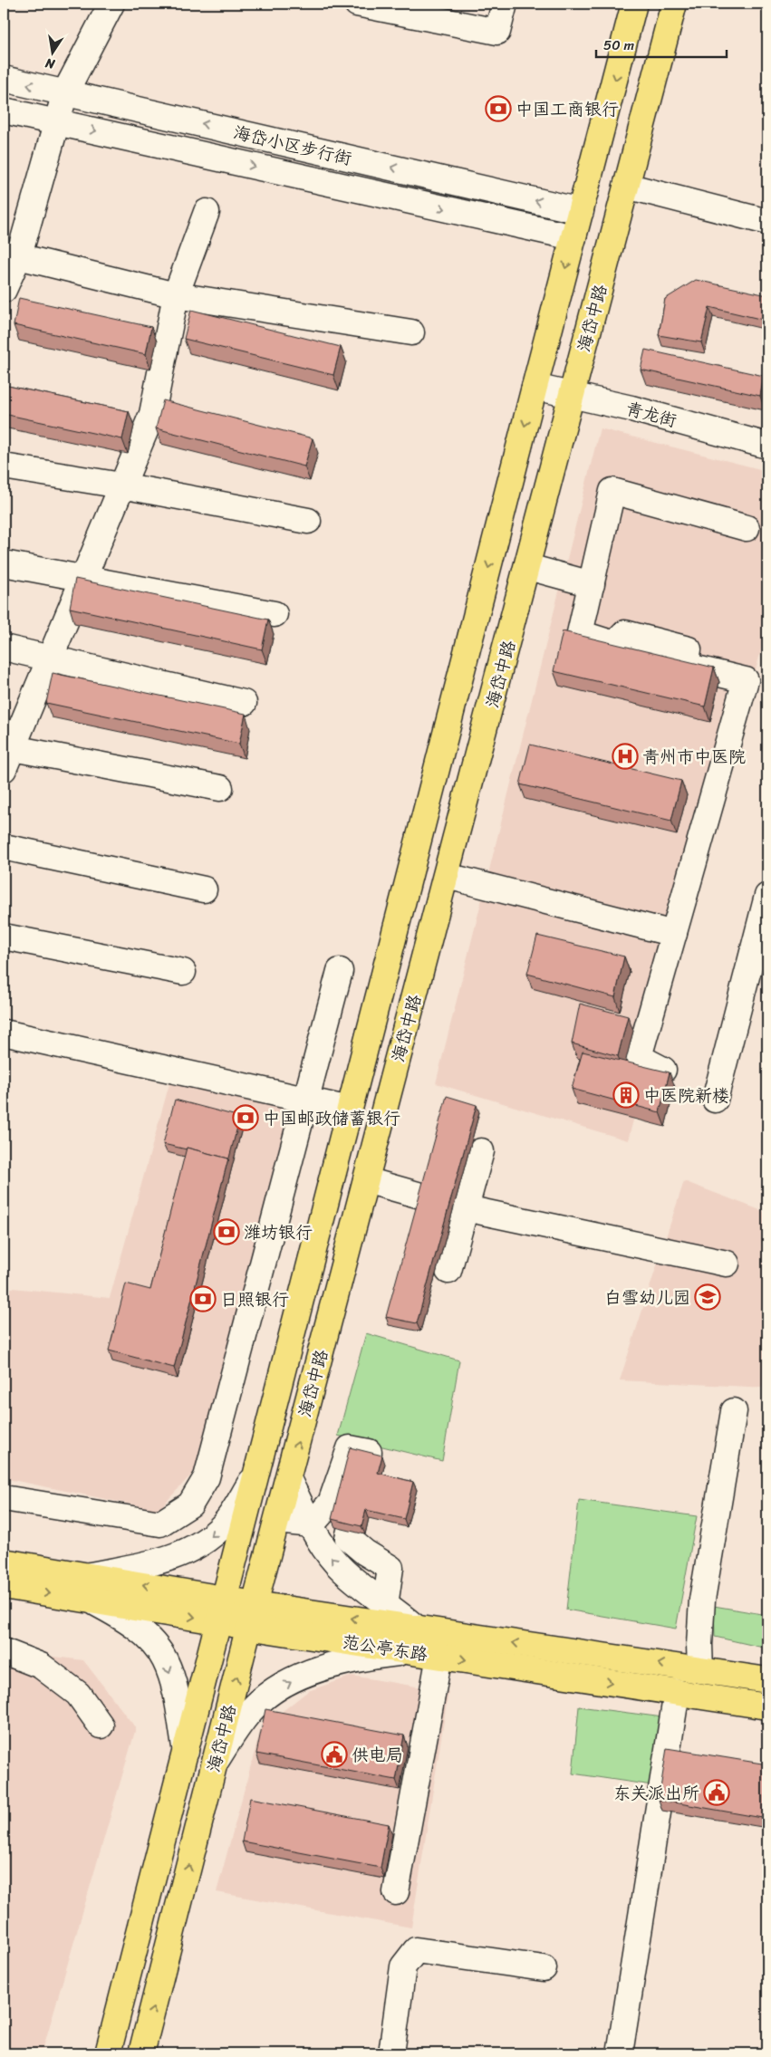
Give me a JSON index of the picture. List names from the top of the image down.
{
  "streets": {
    "main road": ["海岱中路", "范公亭东路"],
    "street": ["海岱小区步行街", "青龙街"]
  },
  "crossings": [
    ["海岱小区步行街", "海岱中路"],
    ["海岱中路", "青龙街"],
    ["海岱中路", "范公亭东路"]
  ],
  "places": {
    "bank": [
      "中国工商银行",
      "中国邮政储蓄银行",
      "潍坊银行",
      "日照银行"
    ],
    "hospital": ["青州市中医院"],
    "building": ["中医院新楼"],
    "school or university": ["白雪幼儿园"],
    "public building": ["供电局", "东关派出所"]
  },
  "scale_bar": "50 m",
  "north": "bottom"
}
